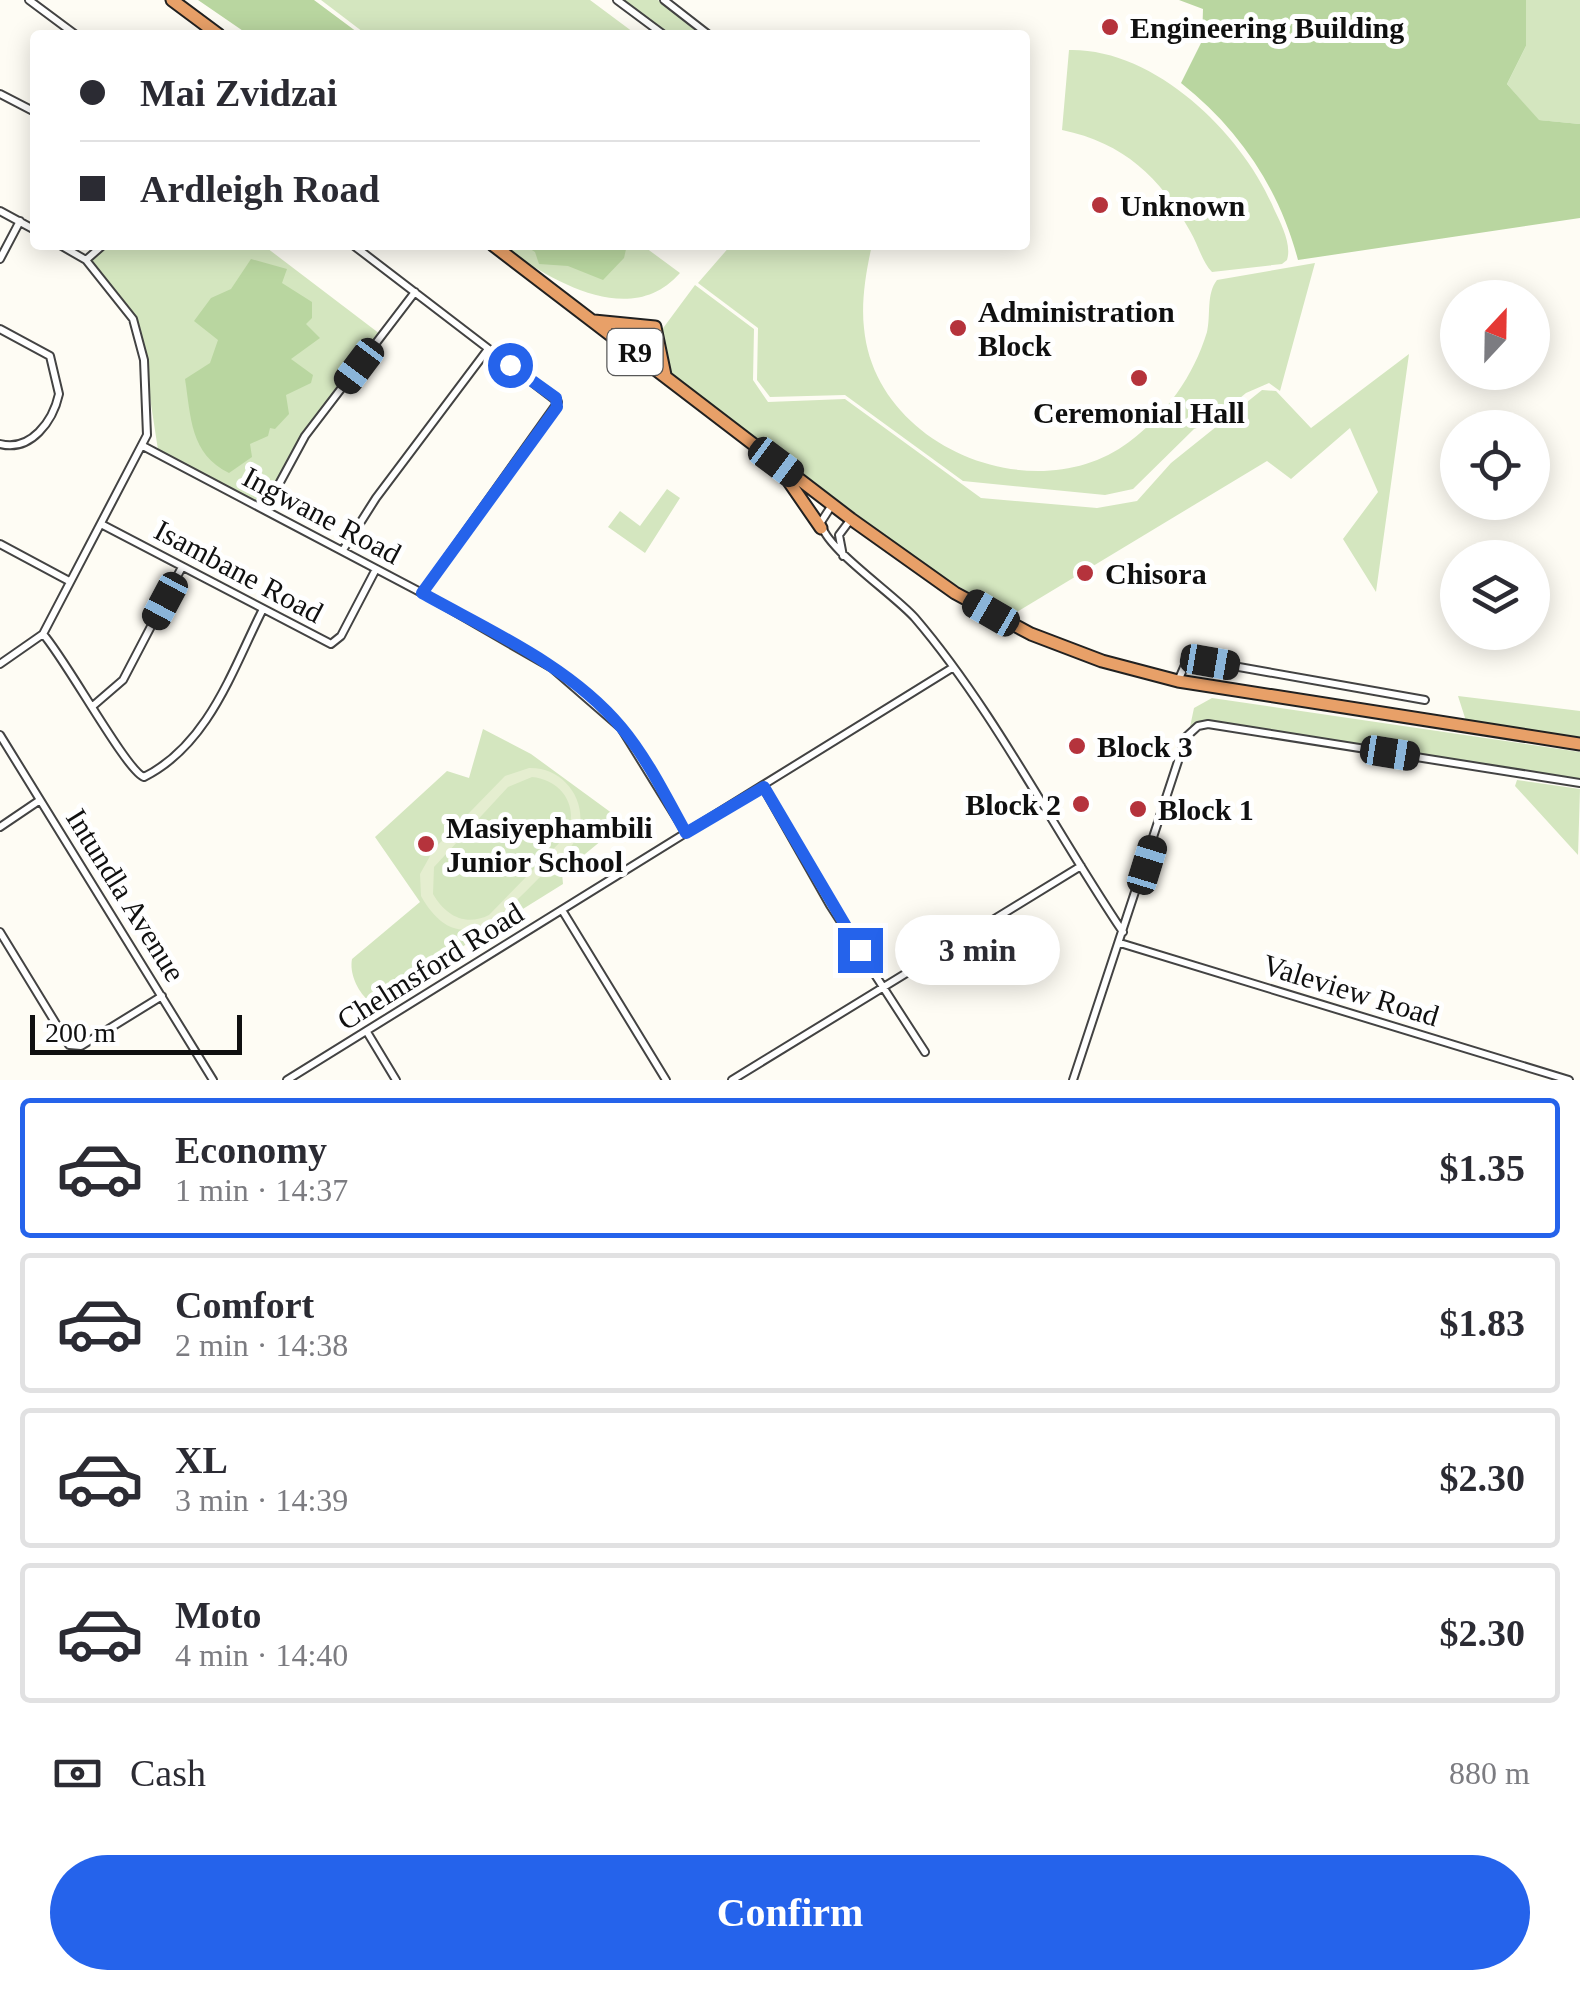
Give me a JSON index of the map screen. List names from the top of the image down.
{
  "streets": {
    "highway": ["R9"],
    "street": [
      "Ingwane Road",
      "Isambane Road",
      "Intundla Avenue",
      "Chelmsford Road",
      "Valeview Road"
    ]
  },
  "crossings": [
    ["Ingwane Road", "Isambane Road"],
    ["Ingwane Road", "Chelmsford Road"]
  ],
  "places": [
    "Engineering Building",
    "Unknown",
    "Administration Block",
    "Ceremonial Hall",
    "Chisora",
    "Block 3",
    "Block 2",
    "Block 1",
    "Masiyephambili Junior School"
  ],
  "scale_bar": "200 m",
  "north": "top",
  "page": {
    "banner": ["Mai Zvidzai", "Ardleigh Road"],
    "bubble": "3 min",
    "scale": "200 m",
    "list": [
      {
        "name": "Economy",
        "note": "1 min · 14:37",
        "value": "$1.35"
      },
      {
        "name": "Comfort",
        "note": "2 min · 14:38",
        "value": "$1.83"
      },
      {
        "name": "XL",
        "note": "3 min · 14:39",
        "value": "$2.30"
      },
      {
        "name": "Moto",
        "note": "4 min · 14:40",
        "value": "$2.30"
      }
    ],
    "pay": ["Cash", "880 m"],
    "buttons": "Confirm"
  }
}
